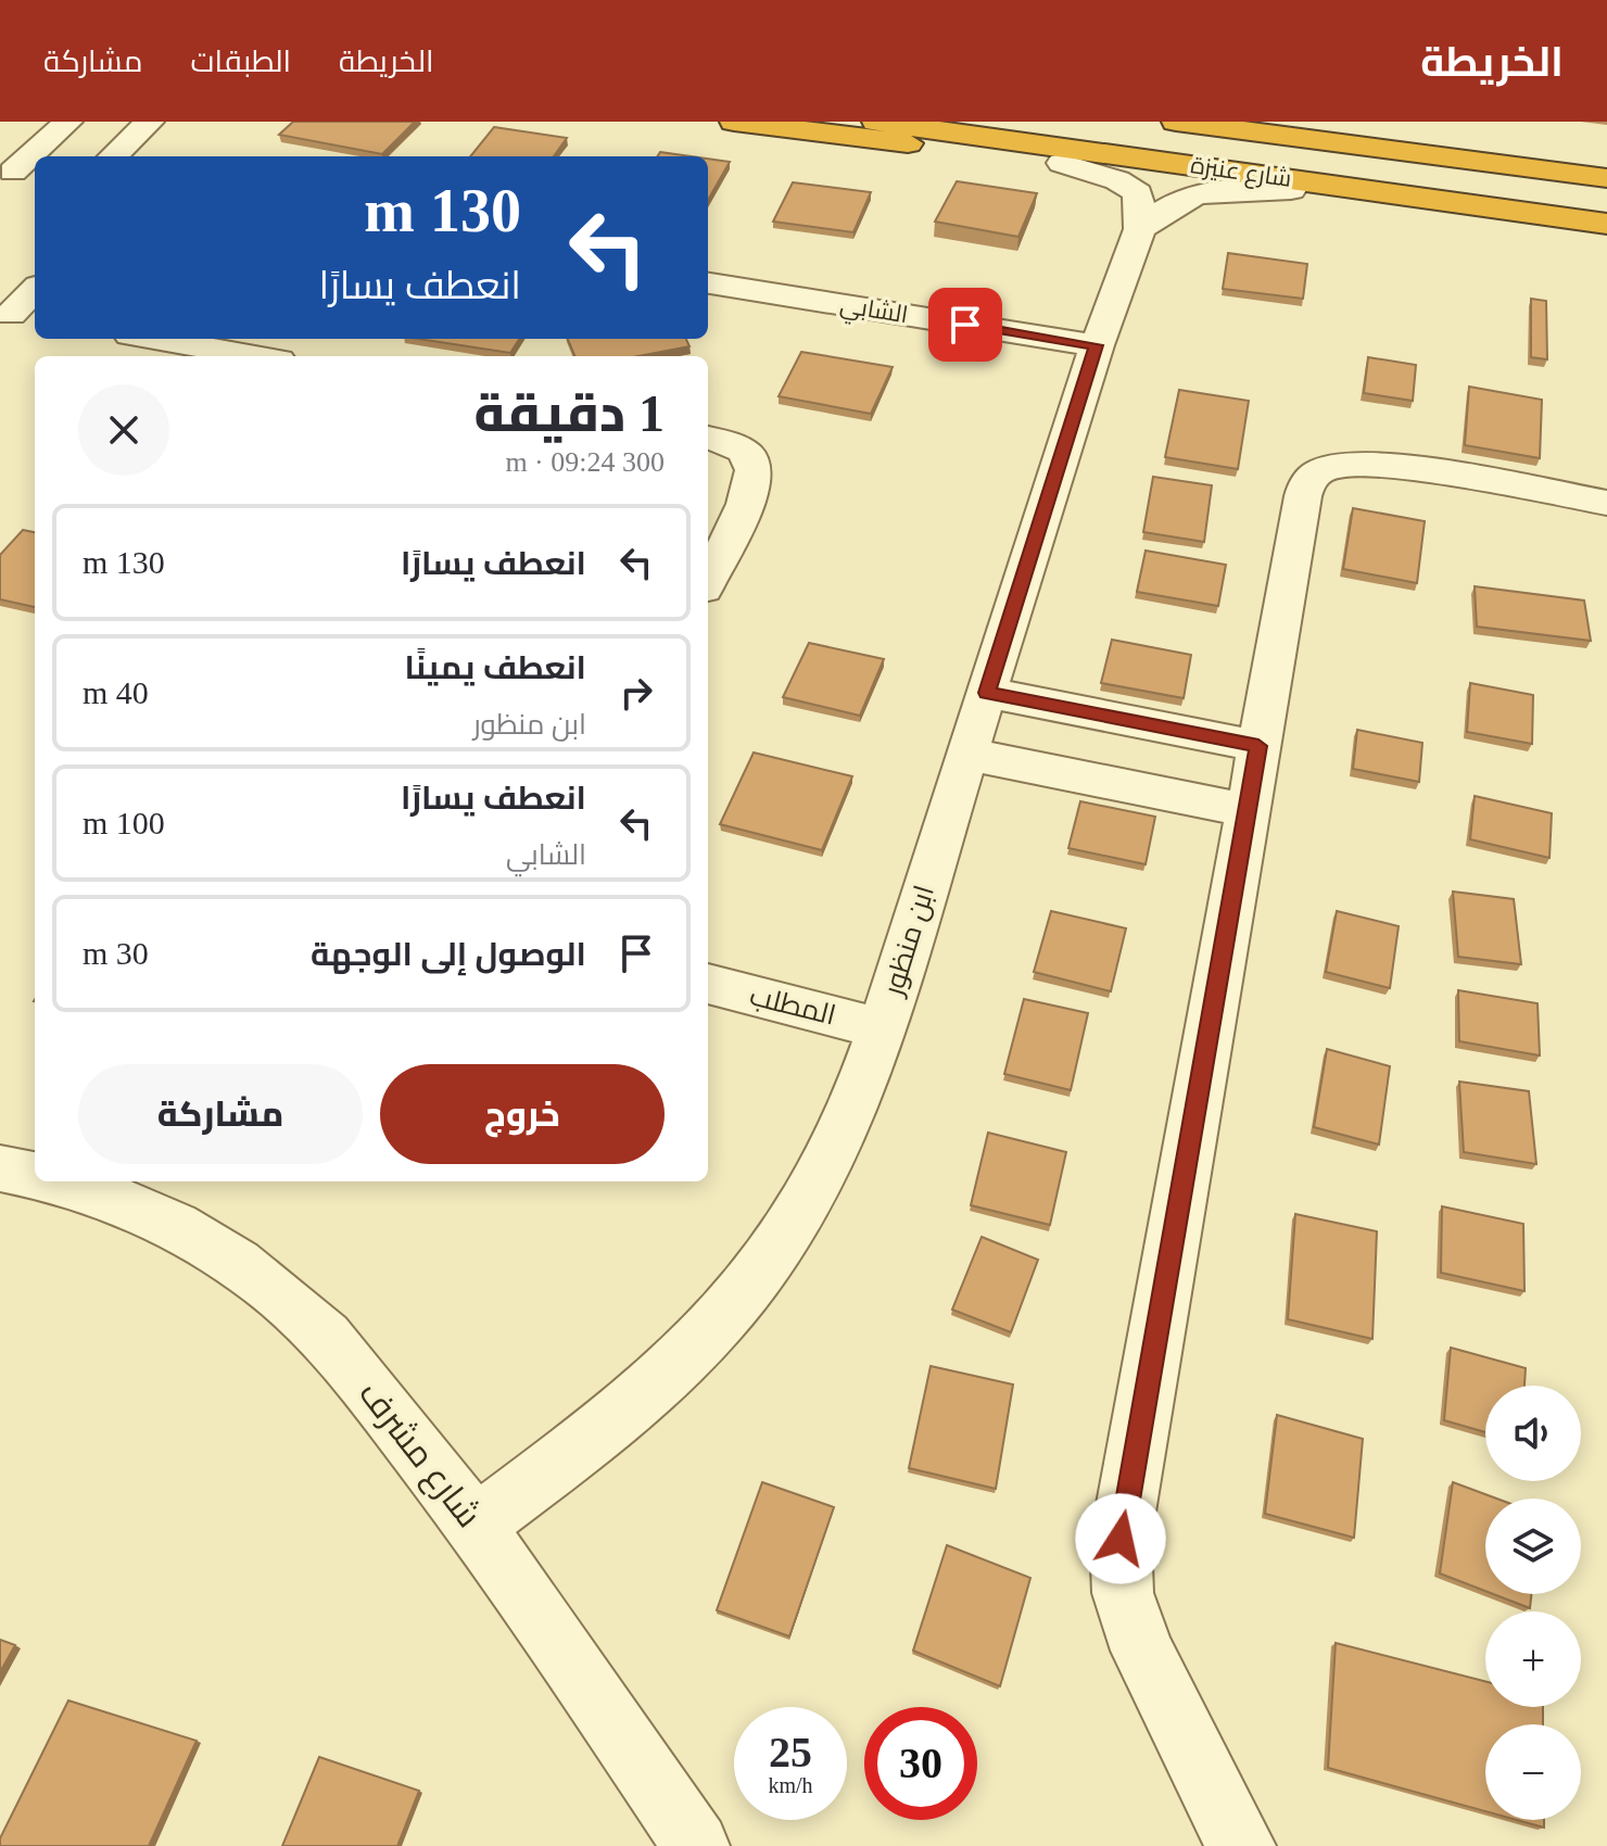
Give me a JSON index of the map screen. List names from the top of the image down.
{
  "streets": {
    "highway": ["شارع عنيزة"],
    "street": [
      "الشابي",
      "ابن منظور",
      "المطلب",
      "شارع مشرف"
    ]
  },
  "crossings": [
    ["الشابي", "ابن منظور"],
    ["ابن منظور", "المطلب"],
    ["ابن منظور", "شارع مشرف"]
  ],
  "page": {
    "header": "الخريطة",
    "nav": ["الخريطة", "الطبقات", "مشاركة"],
    "turn": ["130 m", "انعطف يسارًا"],
    "heading": ["1 دقيقة", "300 m · 09:24"],
    "list": [
      {
        "name": "انعطف يسارًا",
        "value": "130 m"
      },
      {
        "name": "انعطف يمينًا",
        "note": "ابن منظور",
        "value": "40 m"
      },
      {
        "name": "انعطف يسارًا",
        "note": "الشابي",
        "value": "100 m"
      },
      {
        "name": "الوصول إلى الوجهة",
        "value": "30 m"
      }
    ],
    "buttons": ["خروج", "مشاركة"],
    "map_buttons": ["+", "−"],
    "speed": "25 km/h",
    "limit": "30"
  }
}
